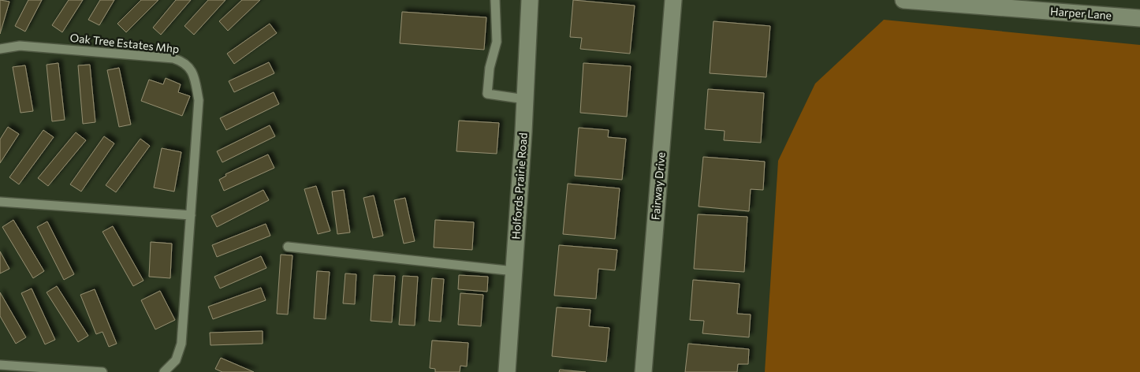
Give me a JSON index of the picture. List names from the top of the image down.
{
  "streets": {
    "street": ["Harper Lane", "Holfords Prairie Road", "Fairway Drive"],
    "lane": ["Oak Tree Estates Mhp"]
  }
}
